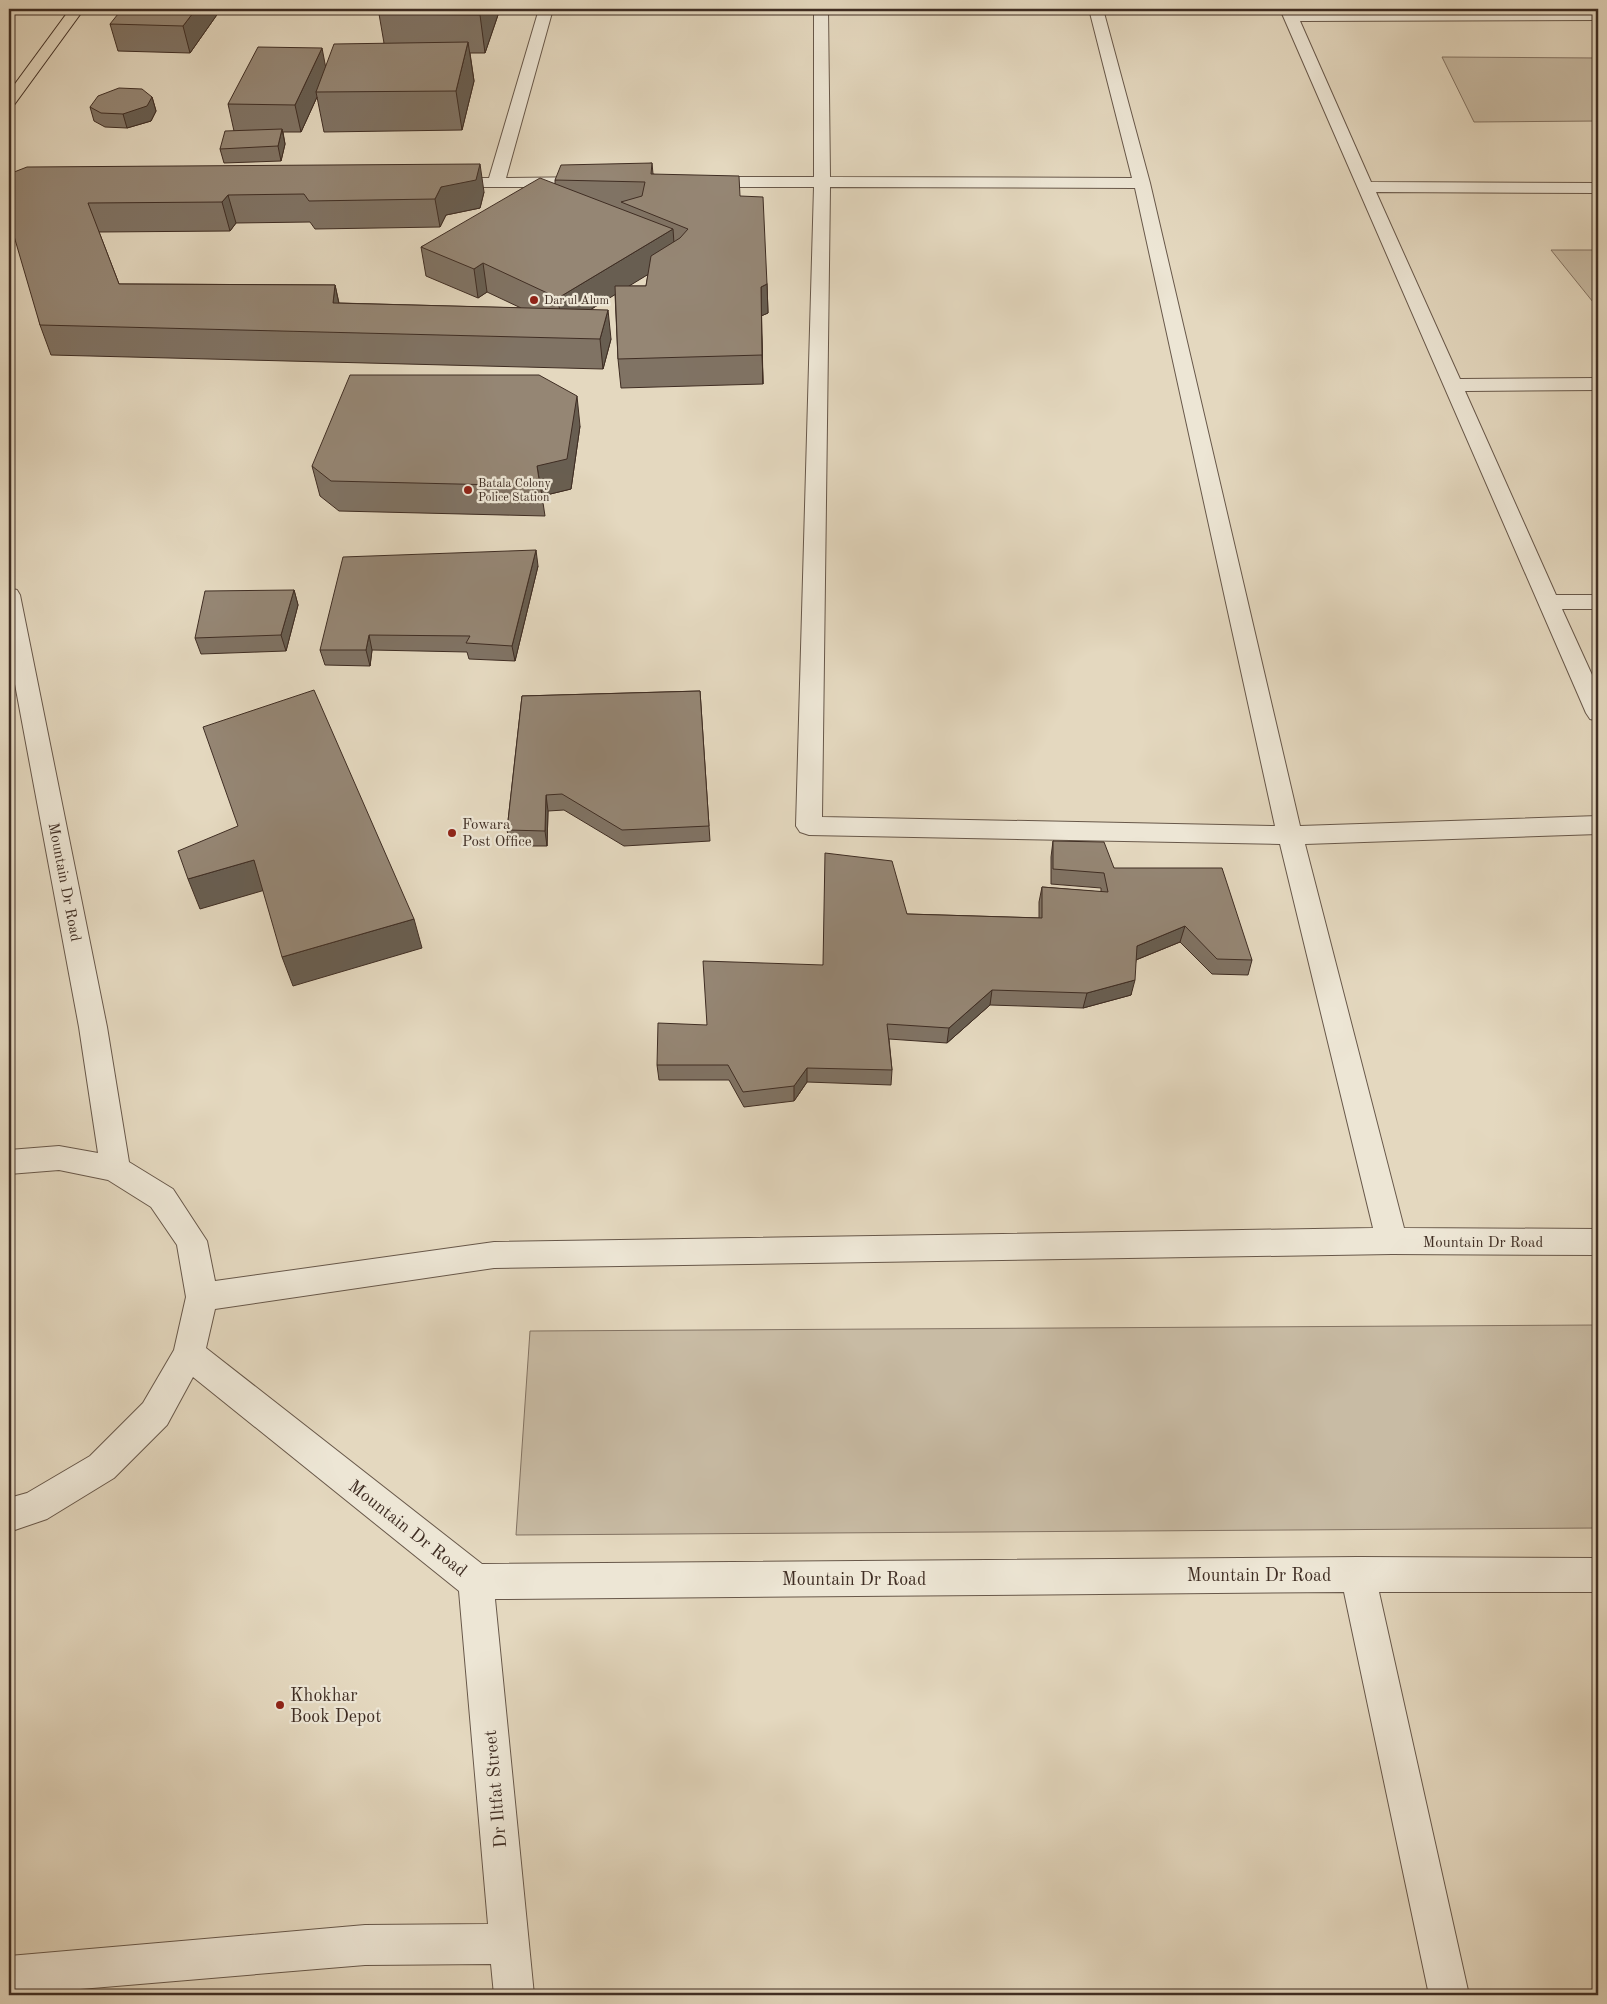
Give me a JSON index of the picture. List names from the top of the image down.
{
  "streets": {
    "street": ["Mountain Dr Road", "Dr Iltfat Street"]
  },
  "crossings": [
    ["Mountain Dr Road", "Dr Iltfat Street"]
  ],
  "places": [
    "Dar ul Alum",
    "Batala Colony Police Station",
    "Fowara Post Office",
    "Khokhar Book Depot"
  ]
}
